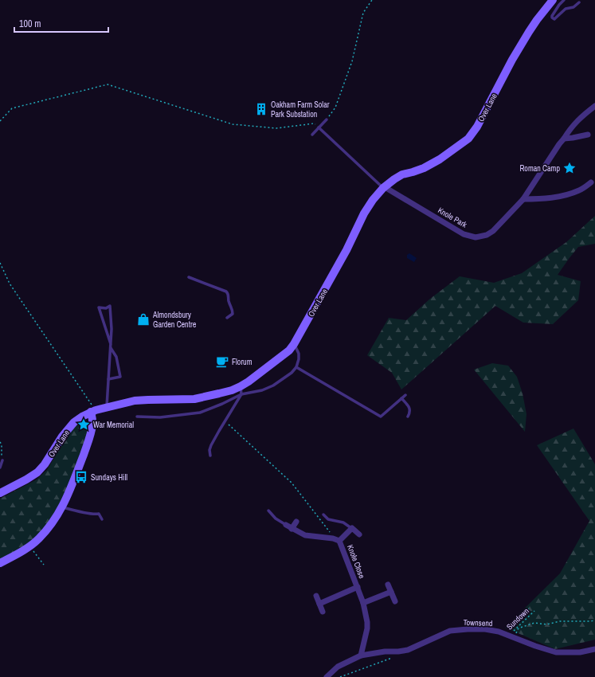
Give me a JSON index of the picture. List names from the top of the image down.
{
  "streets": {
    "street": [
      "Over Lane",
      "Knole Park",
      "Knole Close",
      "Townsend"
    ],
    "path": ["Sundown"]
  },
  "crossings": [
    ["Over Lane", "Knole Park"],
    ["Knole Close", "Townsend"],
    ["Sundown", "Townsend"]
  ],
  "places": {
    "building": ["Oakham Farm Solar Park Substation"],
    "place": ["Roman Camp", "War Memorial"],
    "shop": ["Almondsbury Garden Centre"],
    "cafe": ["Florum"],
    "bus stop": ["Sundays Hill"]
  },
  "scale_bar": "100 m"
}
